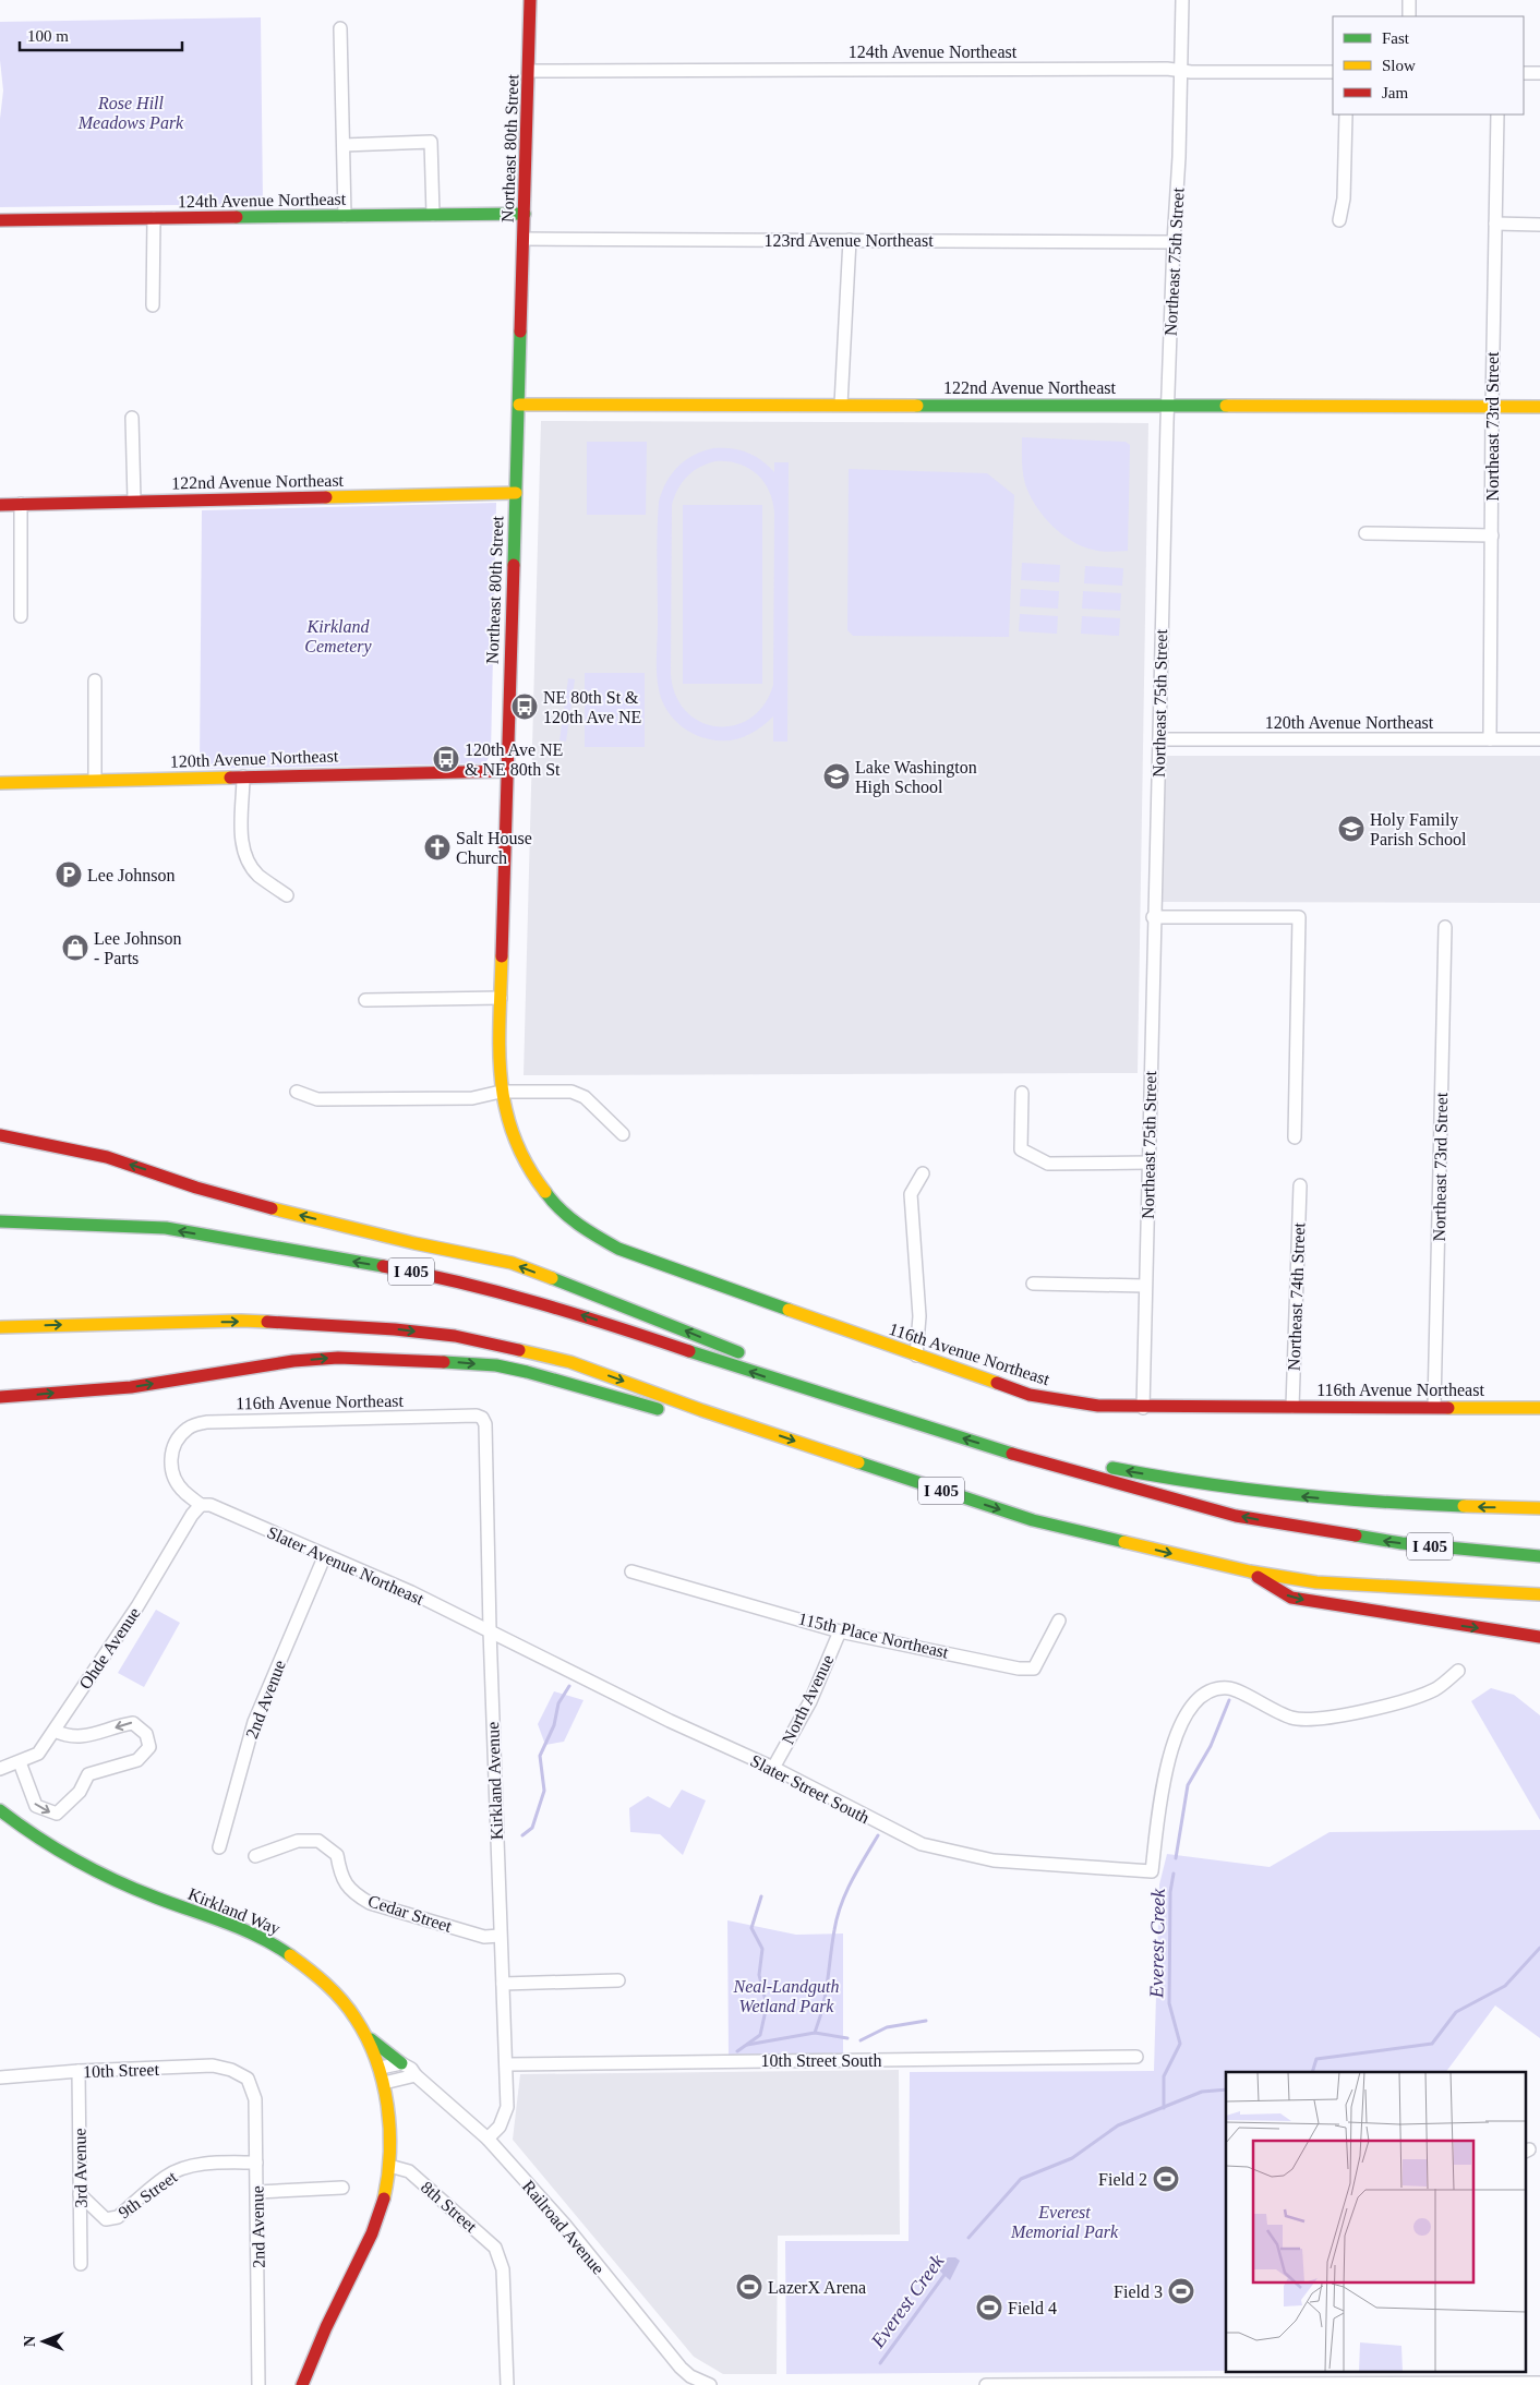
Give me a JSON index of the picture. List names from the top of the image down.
{
  "streets": {
    "main road": [
      "124th Avenue Northeast",
      "Northeast 80th Street",
      "122nd Avenue Northeast",
      "120th Avenue Northeast",
      "I 405",
      "116th Avenue Northeast",
      "Kirkland Way"
    ],
    "street": [
      "123rd Avenue Northeast",
      "Northeast 75th Street",
      "Northeast 73rd Street",
      "Northeast 74th Street",
      "Slater Avenue Northeast",
      "115th Place Northeast",
      "Ohde Avenue",
      "2nd Avenue",
      "North Avenue",
      "Kirkland Avenue",
      "Slater Street South",
      "Cedar Street",
      "10th Street South",
      "10th Street",
      "3rd Avenue",
      "9th Street",
      "8th Street",
      "Railroad Avenue"
    ]
  },
  "crossings": [
    ["124th Avenue Northeast", "Northeast 80th Street"],
    ["124th Avenue Northeast", "Northeast 75th Street"],
    ["Northeast 80th Street", "123rd Avenue Northeast"],
    ["Northeast 80th Street", "122nd Avenue Northeast"],
    ["Northeast 80th Street", "120th Avenue Northeast"],
    ["Northeast 80th Street", "116th Avenue Northeast"],
    ["123rd Avenue Northeast", "Northeast 75th Street"],
    ["Northeast 75th Street", "122nd Avenue Northeast"],
    ["Northeast 75th Street", "120th Avenue Northeast"],
    ["Northeast 75th Street", "116th Avenue Northeast"],
    ["122nd Avenue Northeast", "Northeast 73rd Street"],
    ["Northeast 73rd Street", "120th Avenue Northeast"],
    ["Northeast 73rd Street", "116th Avenue Northeast"],
    ["Northeast 74th Street", "116th Avenue Northeast"],
    ["116th Avenue Northeast", "Slater Avenue Northeast"],
    ["116th Avenue Northeast", "Ohde Avenue"],
    ["116th Avenue Northeast", "Kirkland Avenue"],
    ["Slater Avenue Northeast", "Ohde Avenue"],
    ["Slater Avenue Northeast", "2nd Avenue"],
    ["Slater Avenue Northeast", "Kirkland Avenue"],
    ["Slater Avenue Northeast", "Slater Street South"],
    ["115th Place Northeast", "North Avenue"],
    ["2nd Avenue", "10th Street"],
    ["2nd Avenue", "9th Street"],
    ["North Avenue", "Slater Street South"],
    ["Kirkland Avenue", "Slater Street South"],
    ["Kirkland Avenue", "Cedar Street"],
    ["Kirkland Avenue", "10th Street South"],
    ["Kirkland Avenue", "Railroad Avenue"],
    ["Kirkland Way", "8th Street"],
    ["10th Street", "3rd Avenue"],
    ["3rd Avenue", "9th Street"]
  ],
  "water": ["Everest Creek"],
  "parks": [
    "Rose Hill Meadows Park",
    "Kirkland Cemetery",
    "Neal-Landguth Wetland Park",
    "Everest Memorial Park"
  ],
  "places": {
    "bus stop": ["NE 80th St & 120th Ave NE", "120th Ave NE & NE 80th St"],
    "school or university": ["Lake Washington High School", "Holy Family Parish School"],
    "church": ["Salt House Church"],
    "parking": ["Lee Johnson"],
    "shop": ["Lee Johnson - Parts"],
    "sports": [
      "Field 2",
      "LazerX Arena",
      "Field 3",
      "Field 4"
    ]
  },
  "legend": ["Fast", "Slow", "Jam"],
  "scale_bar": "100 m",
  "north": "left"
}
